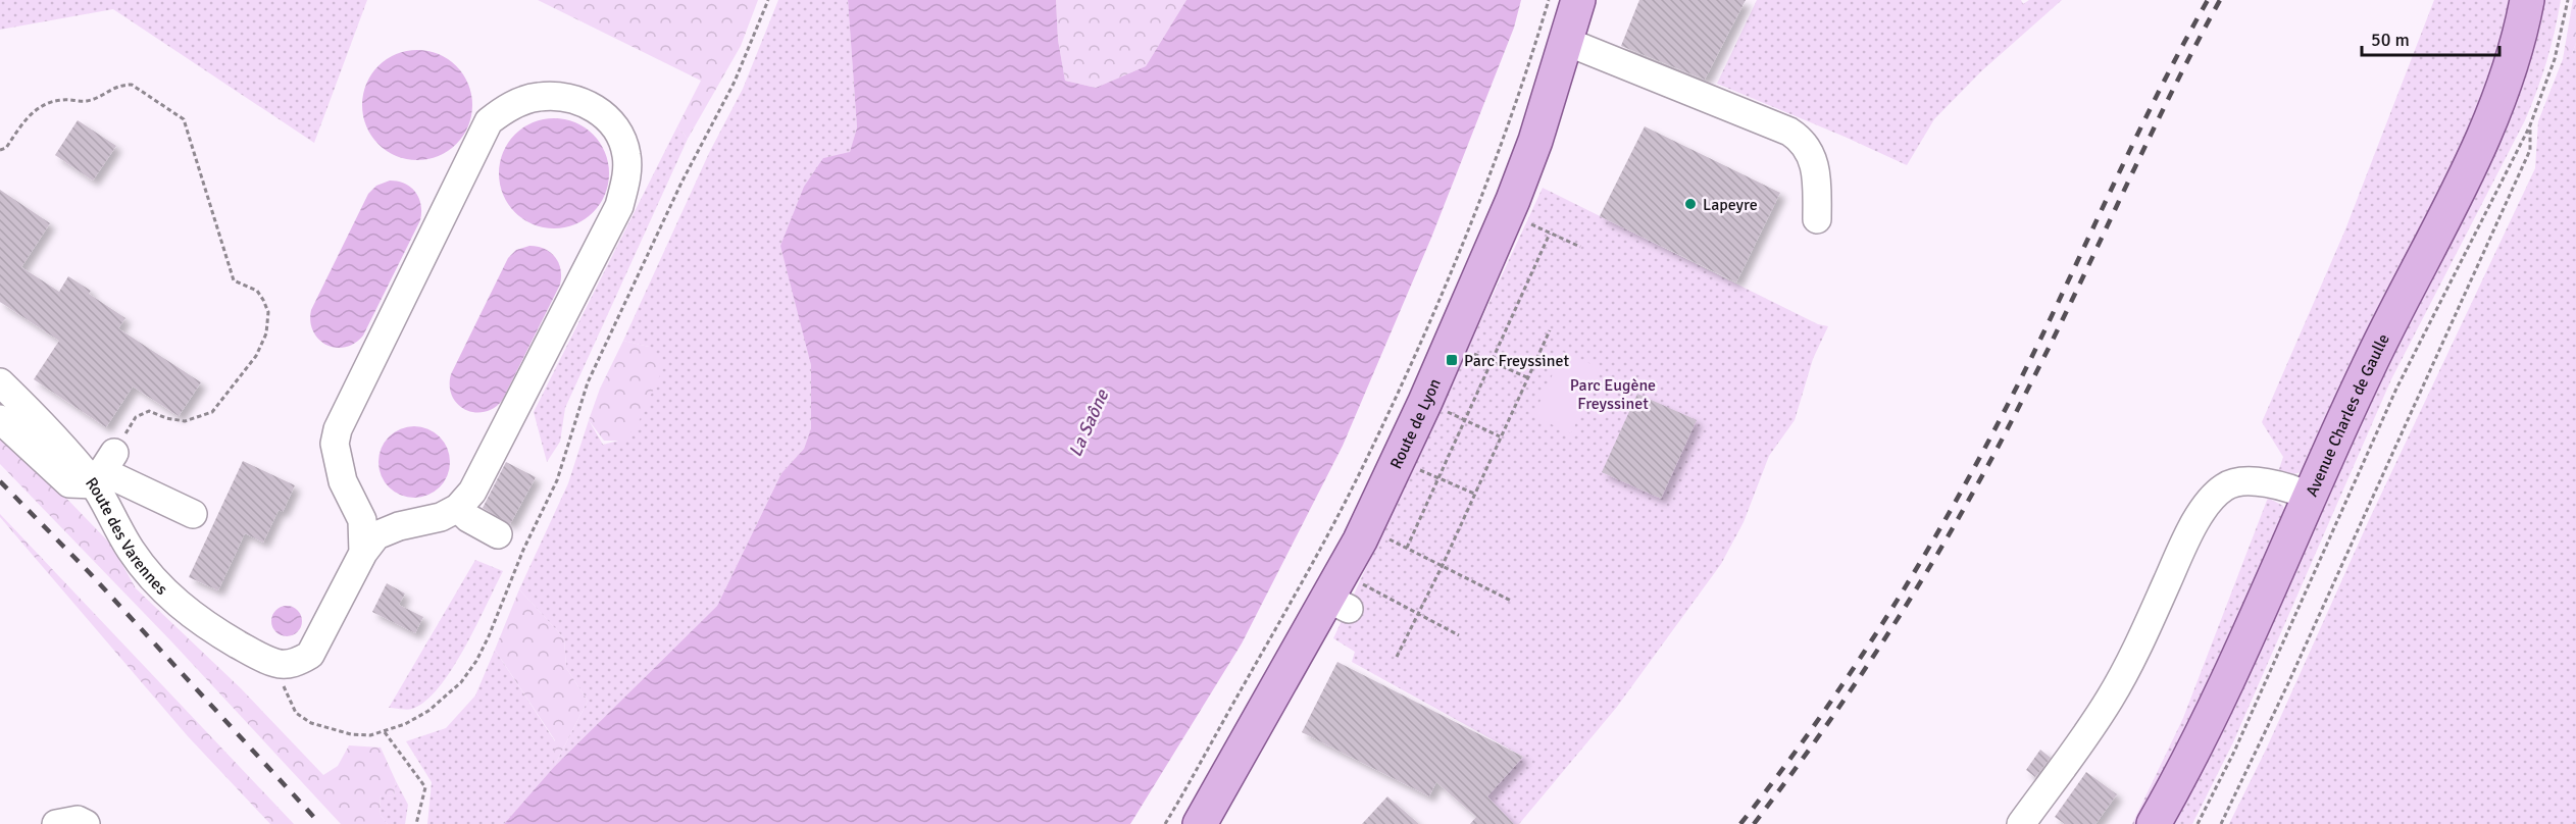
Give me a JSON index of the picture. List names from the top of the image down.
{
  "streets": {
    "main road": ["Avenue Charles de Gaulle", "Route de Lyon"],
    "street": ["Route des Varennes"]
  },
  "water": ["La Saône"],
  "parks": ["Parc Eugène Freyssinet"],
  "places": {
    "other": ["Lapeyre"],
    "transit": ["Parc Freyssinet"]
  },
  "scale_bar": "50 m"
}
